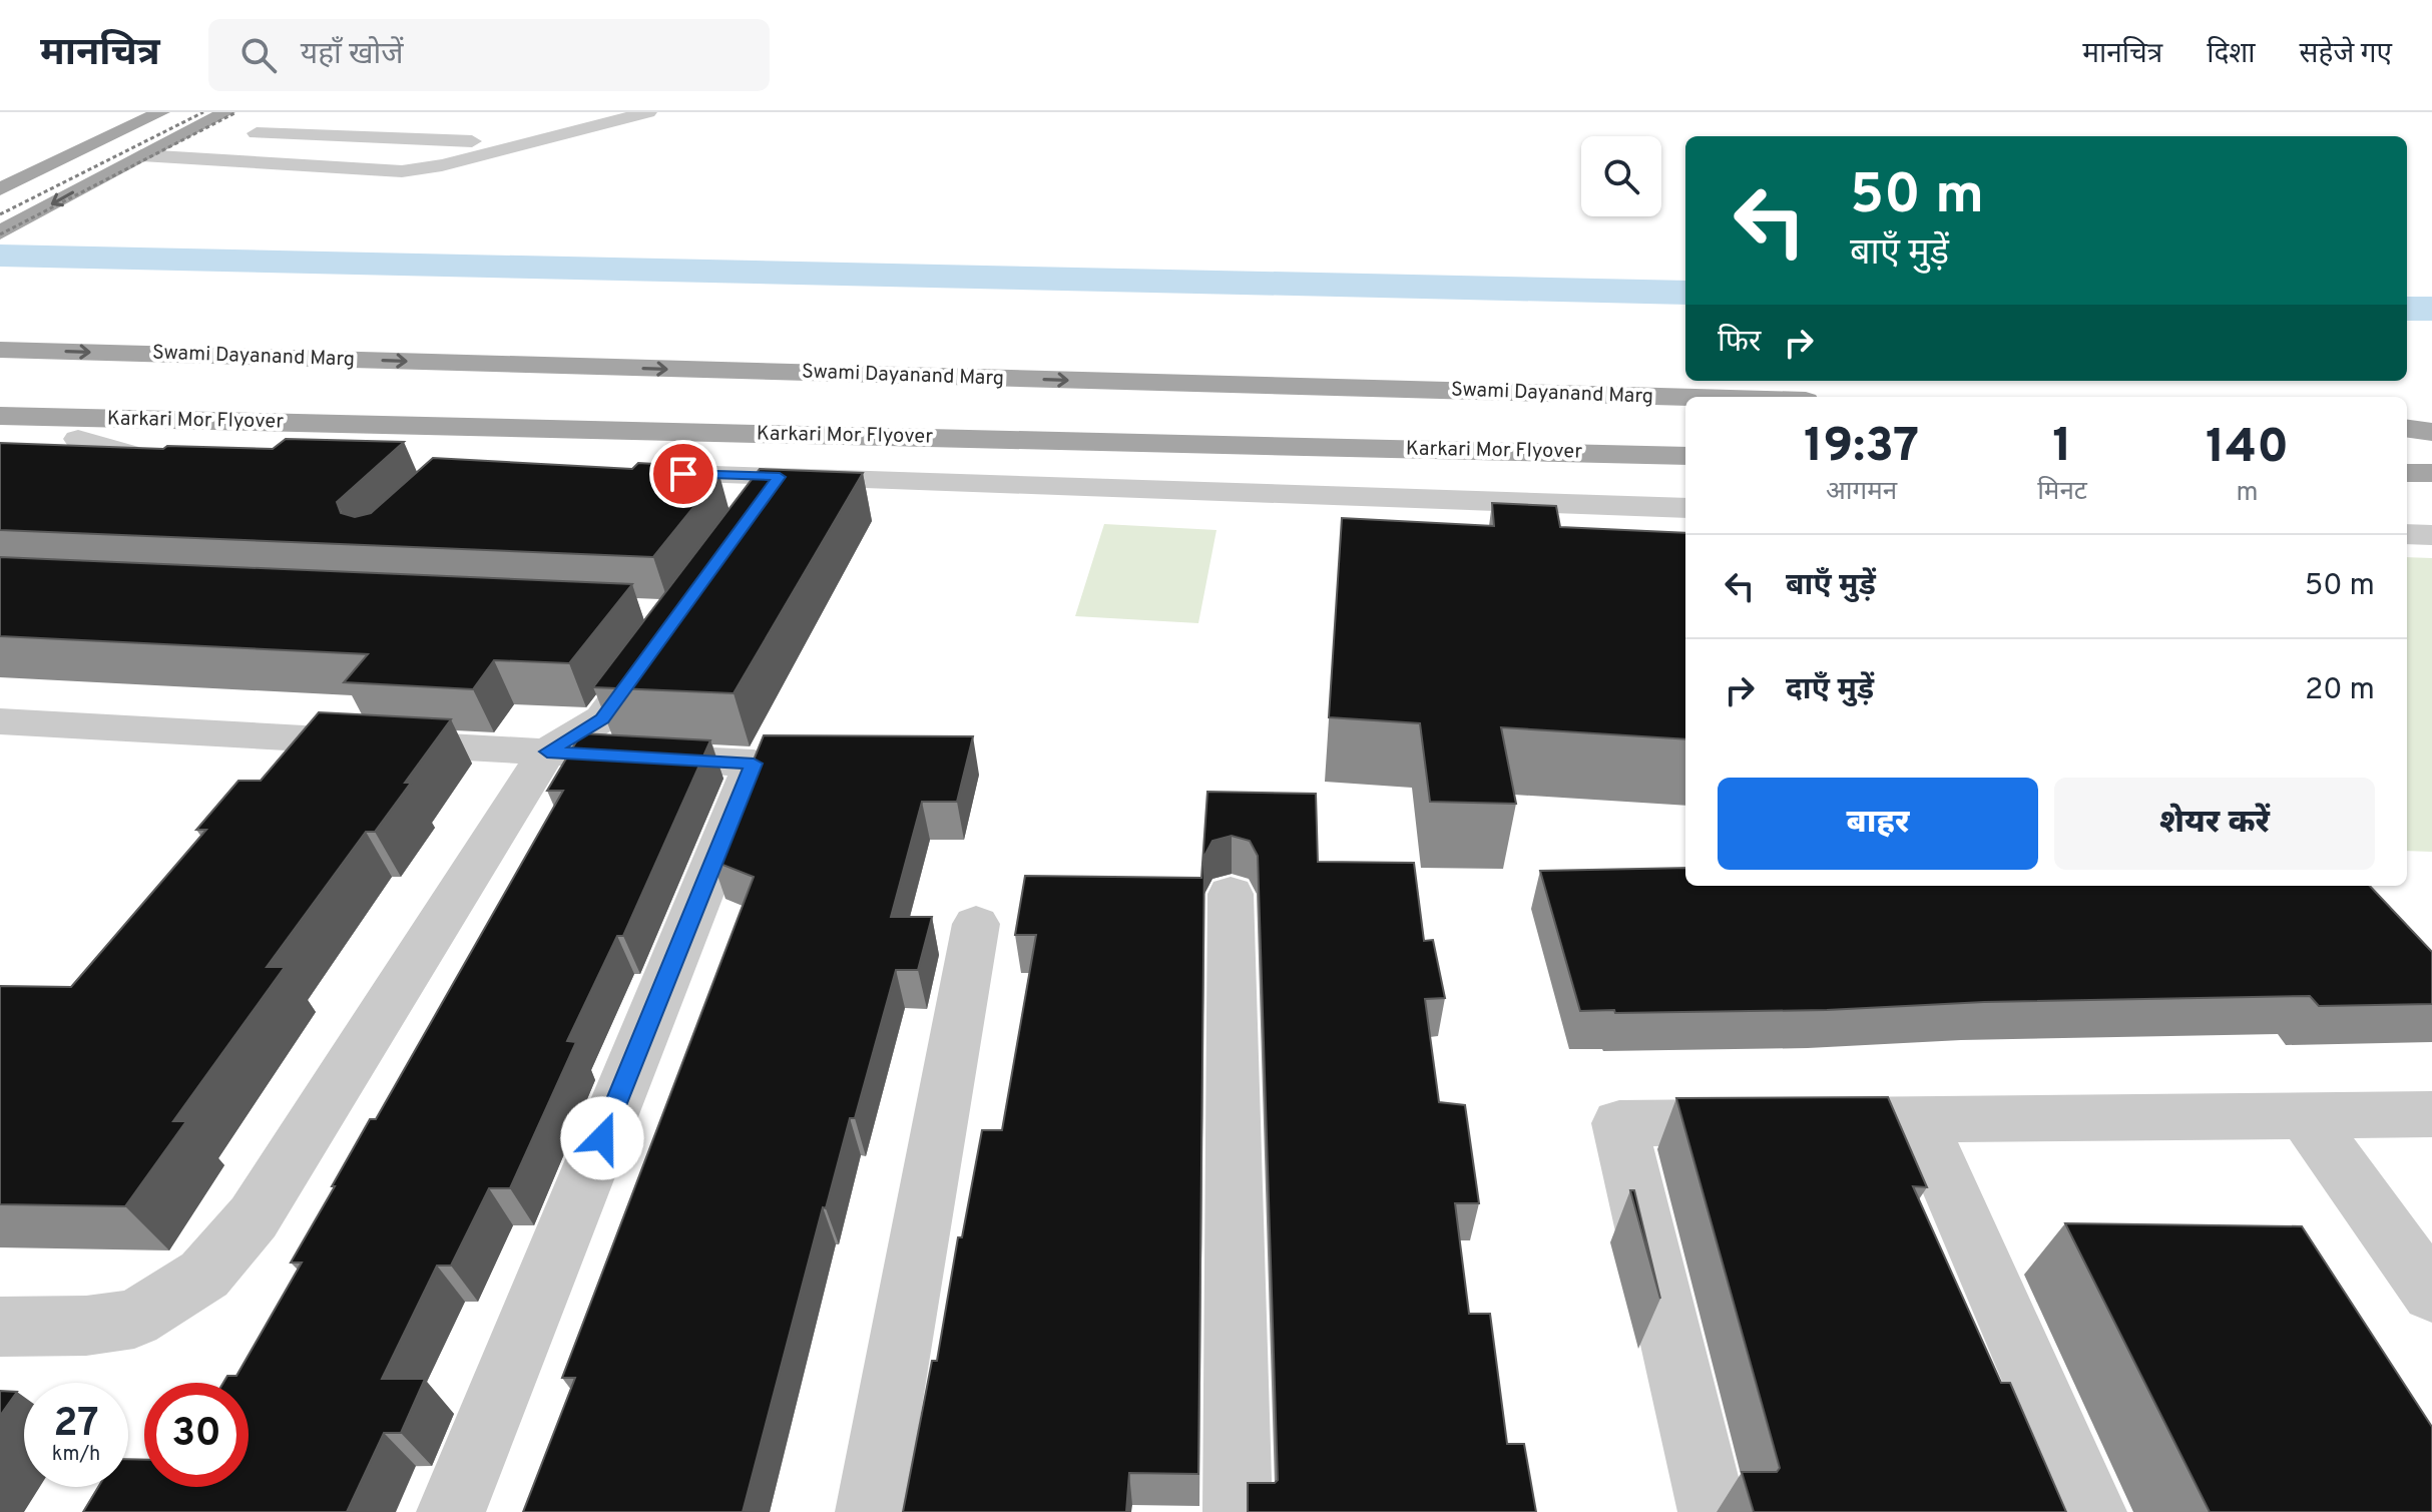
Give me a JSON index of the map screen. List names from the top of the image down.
{
  "streets": {
    "main road": ["Swami Dayanand Marg", "Karkari Mor Flyover"]
  },
  "page": {
    "header": "मानचित्र",
    "search": "यहाँ खोजें",
    "nav": ["मानचित्र", "दिशा", "सहेजे गए"],
    "turn": ["50 m", "बाएँ मुड़ें"],
    "then": "फिर",
    "eta": [
      "19:37",
      "आगमन",
      "1",
      "मिनट",
      "140",
      "m"
    ],
    "list": [
      {
        "name": "बाएँ मुड़ें",
        "value": "50 m"
      },
      {
        "name": "दाएँ मुड़ें",
        "value": "20 m"
      }
    ],
    "buttons": ["बाहर", "शेयर करें"],
    "speed": "27 km/h",
    "limit": "30"
  }
}
